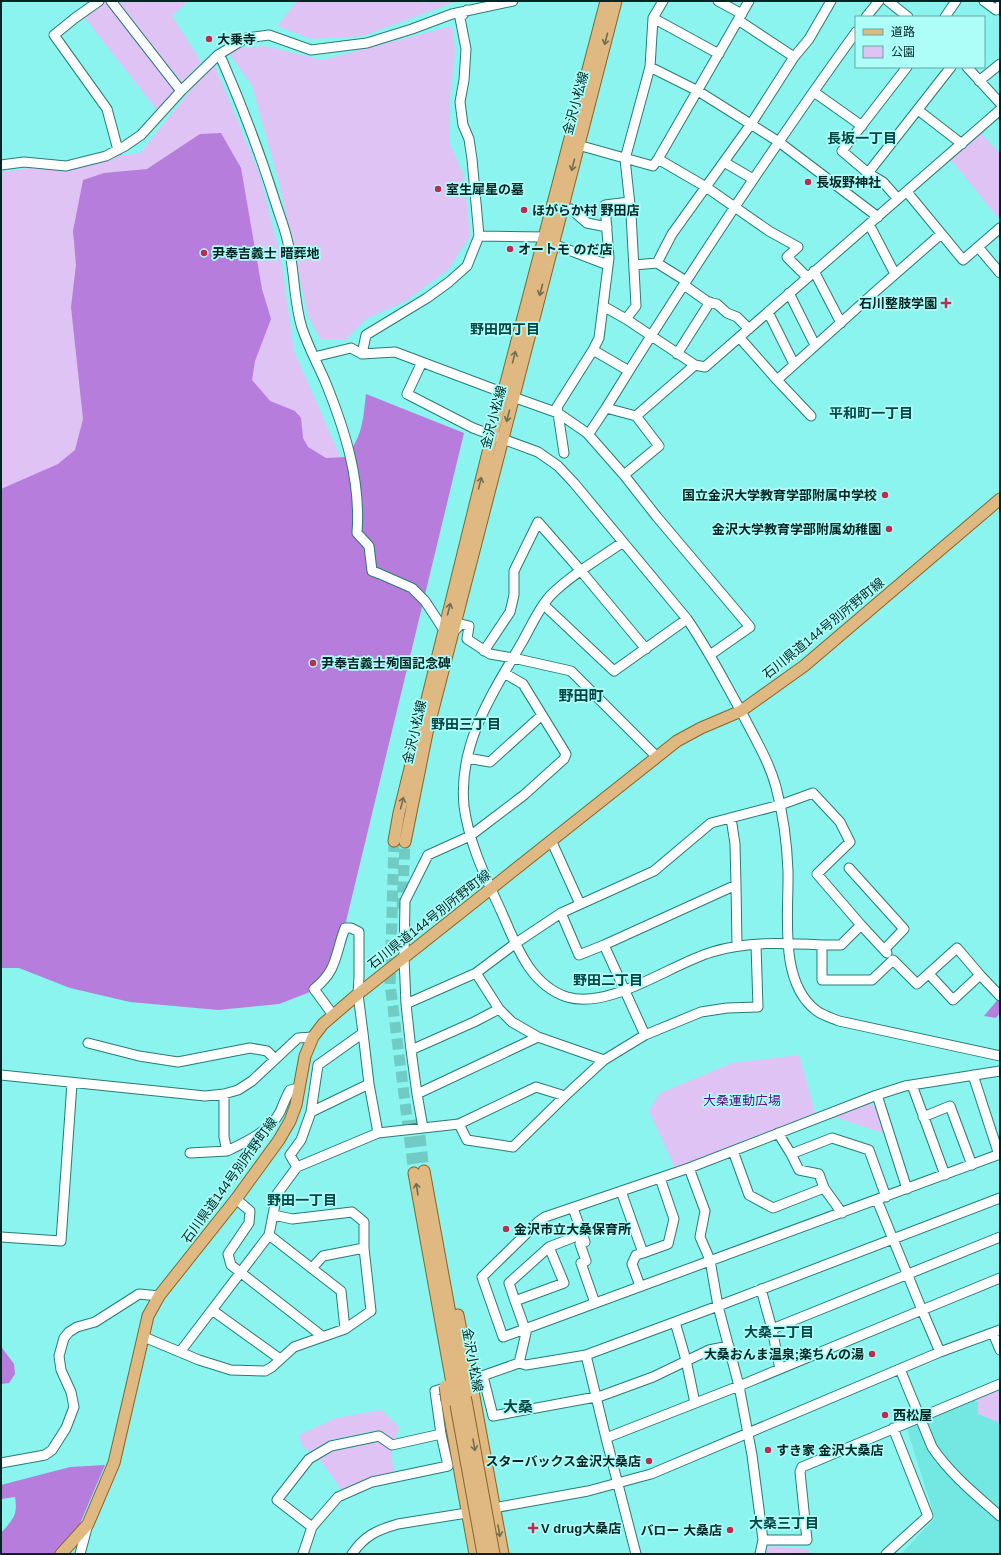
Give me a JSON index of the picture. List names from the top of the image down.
{
  "streets": {
    "main road": ["金沢小松線", "石川県道144号別所野町線"]
  },
  "districts": [
    "長坂一丁目",
    "野田四丁目",
    "平和町一丁目",
    "野田町",
    "野田三丁目",
    "野田二丁目",
    "野田一丁目",
    "大桑二丁目",
    "大桑",
    "大桑三丁目"
  ],
  "parks": ["大桑運動広場"],
  "places": {
    "other": [
      "大乗寺",
      "長坂野神社",
      "室生犀星の墓",
      "ほがらか村 野田店",
      "オートモ のだ店",
      "尹奉吉義士 暗葬地",
      "国立金沢大学教育学部附属中学校",
      "金沢大学教育学部附属幼稚園",
      "尹奉吉義士殉国記念碑",
      "金沢市立大桑保育所",
      "大桑おんま温泉;楽ちんの湯",
      "西松屋",
      "すき家 金沢大桑店",
      "スターバックス金沢大桑店",
      "バロー 大桑店"
    ],
    "health": ["石川整肢学園", "V drug大桑店"]
  },
  "legend": ["道路", "公園"]
}
